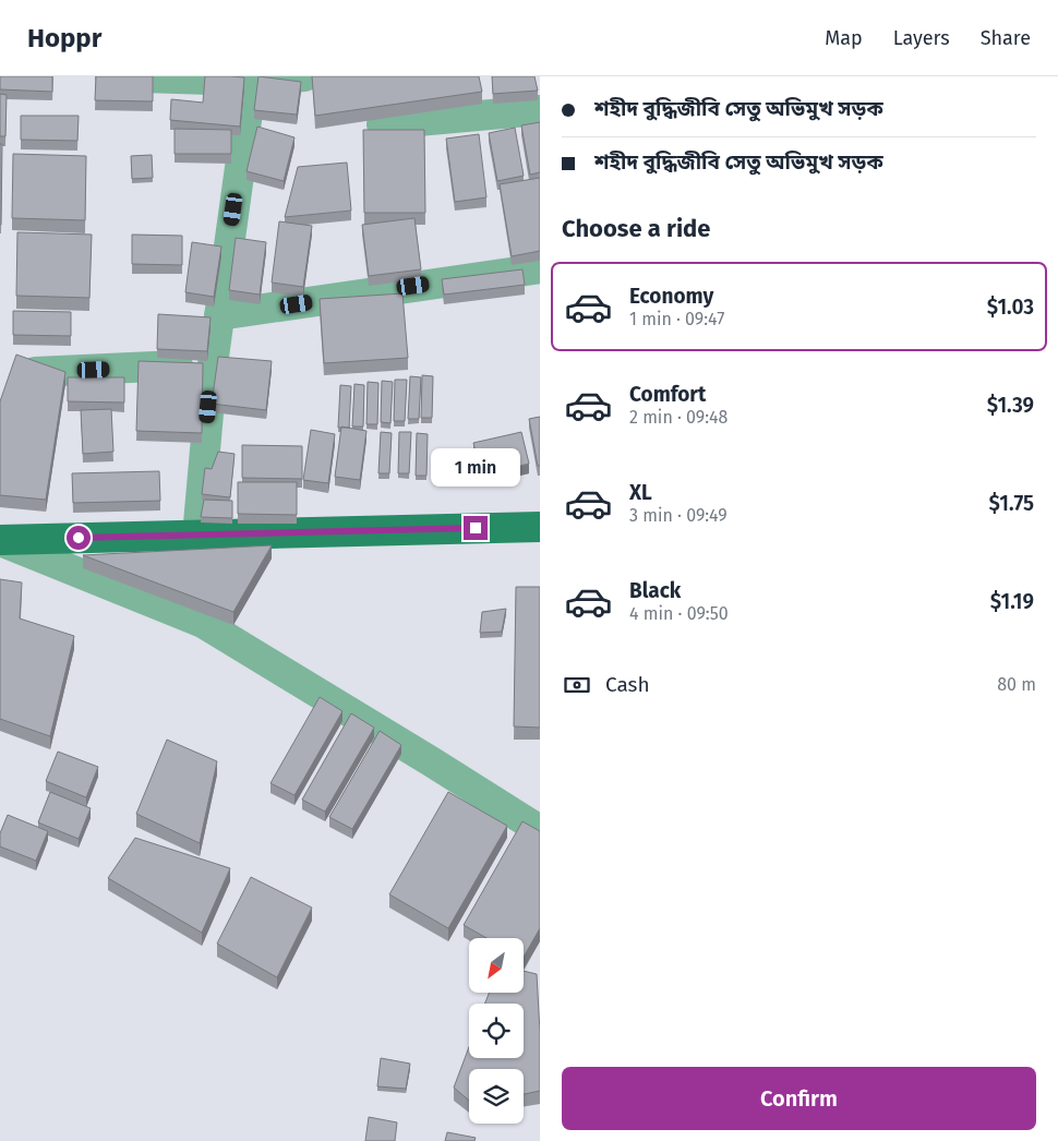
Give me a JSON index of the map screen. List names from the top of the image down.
{
  "north": "bottom left",
  "page": {
    "header": "Hoppr",
    "nav": ["Map", "Layers", "Share"],
    "banner": ["শহীদ বুদ্ধিজীবি সেতু অভিমুখ সড়ক", "শহীদ বুদ্ধিজীবি সেতু অভিমুখ সড়ক"],
    "heading": "Choose a ride",
    "list": [
      {
        "name": "Economy",
        "note": "1 min · 09:47",
        "value": "$1.03"
      },
      {
        "name": "Comfort",
        "note": "2 min · 09:48",
        "value": "$1.39"
      },
      {
        "name": "XL",
        "note": "3 min · 09:49",
        "value": "$1.75"
      },
      {
        "name": "Black",
        "note": "4 min · 09:50",
        "value": "$1.19"
      }
    ],
    "bubble": "1 min",
    "pay": ["Cash", "80 m"],
    "buttons": "Confirm"
  }
}
